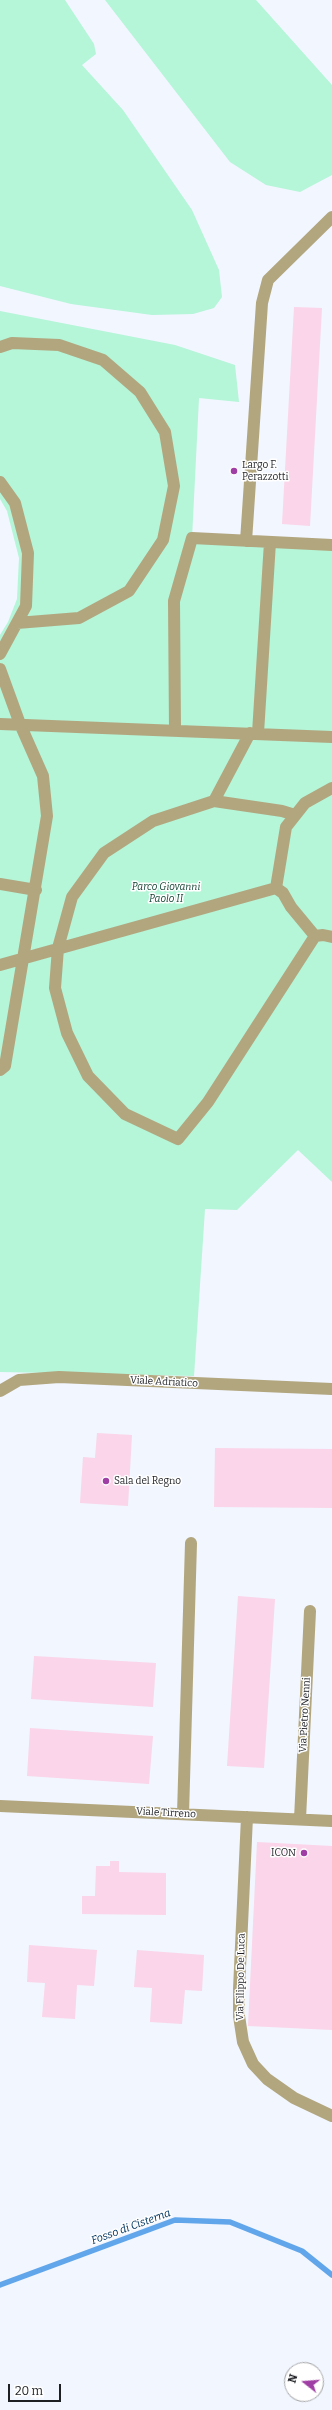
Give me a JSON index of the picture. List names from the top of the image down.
{
  "streets": {
    "street": [
      "Viale Adriatico",
      "Via Pietro Nenni",
      "Viale Tirreno",
      "Via Filippo De Luca"
    ]
  },
  "crossings": [
    ["Via Pietro Nenni", "Viale Tirreno"],
    ["Viale Tirreno", "Via Filippo De Luca"]
  ],
  "water": ["Fosso di Cisterna"],
  "parks": ["Parco Giovanni Paolo II"],
  "places": ["Largo F. Perazzotti", "Sala del Regno", "ICON"],
  "scale_bar": "20 m",
  "north": "left"
}
